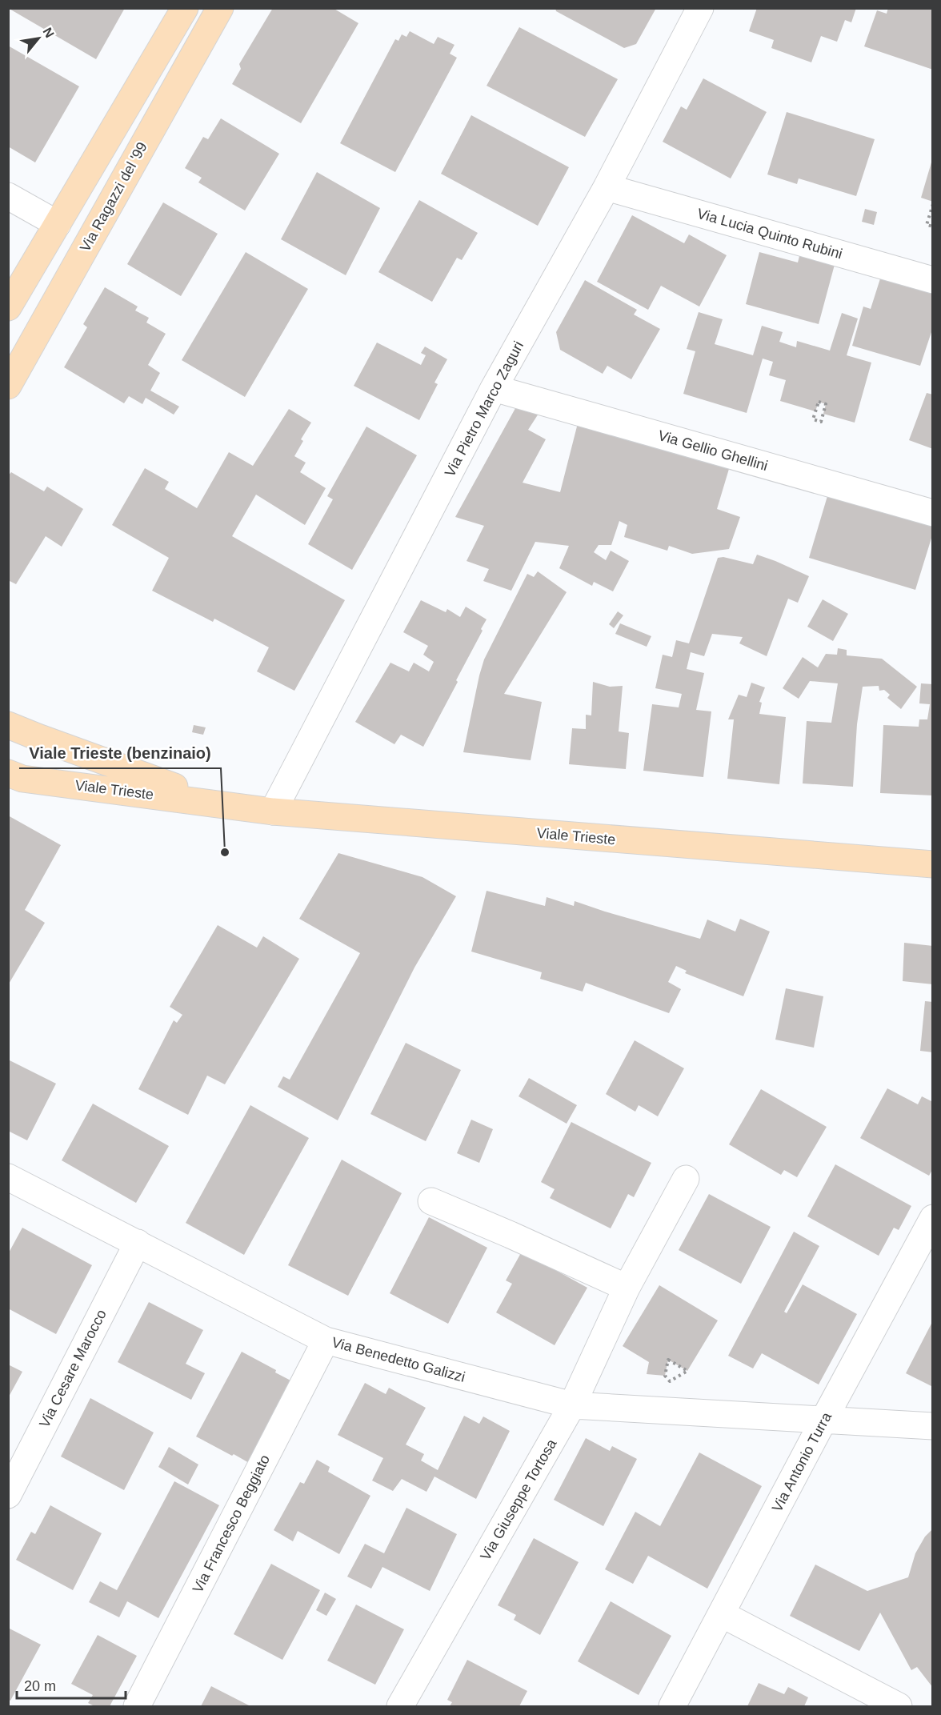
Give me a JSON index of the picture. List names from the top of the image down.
{
  "streets": {
    "main road": ["Via Ragazzi del '99", "Viale Trieste"],
    "street": [
      "Via Lucia Quinto Rubini",
      "Via Pietro Marco Zaguri",
      "Via Gellio Ghellini",
      "Via Benedetto Galizzi",
      "Via Cesare Marocco",
      "Via Antonio Turra",
      "Via Giuseppe Tortosa",
      "Via Francesco Beggiato"
    ]
  },
  "crossings": [
    ["Via Lucia Quinto Rubini", "Via Pietro Marco Zaguri"],
    ["Via Pietro Marco Zaguri", "Via Gellio Ghellini"],
    ["Via Pietro Marco Zaguri", "Viale Trieste"],
    ["Via Benedetto Galizzi", "Via Cesare Marocco"],
    ["Via Benedetto Galizzi", "Via Antonio Turra"],
    ["Via Benedetto Galizzi", "Via Giuseppe Tortosa"],
    ["Via Benedetto Galizzi", "Via Francesco Beggiato"]
  ],
  "places": ["Viale Trieste (benzinaio)"],
  "scale_bar": "20 m",
  "north": "top right"
}
